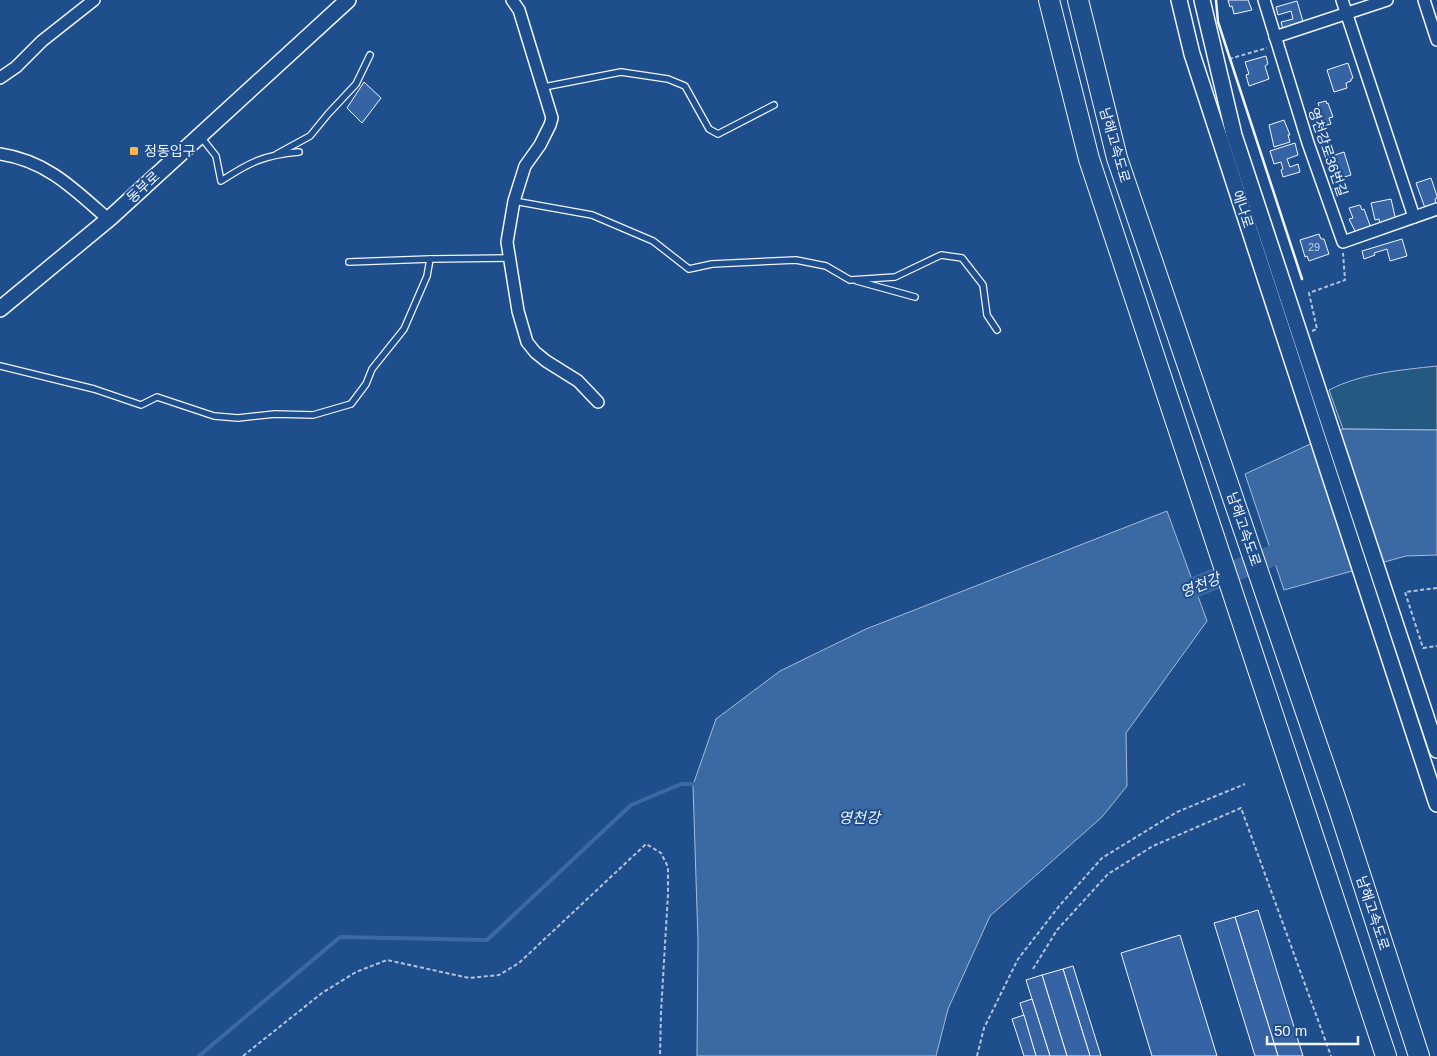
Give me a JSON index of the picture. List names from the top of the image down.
{
  "streets": {
    "highway": ["남해고속도로"],
    "street": ["영천강로36번길", "동부로", "에나로"]
  },
  "water": ["영천강"],
  "places": {
    "transit": ["정동입구"]
  },
  "house_numbers": ["29"],
  "scale_bar": "50 m"
}
